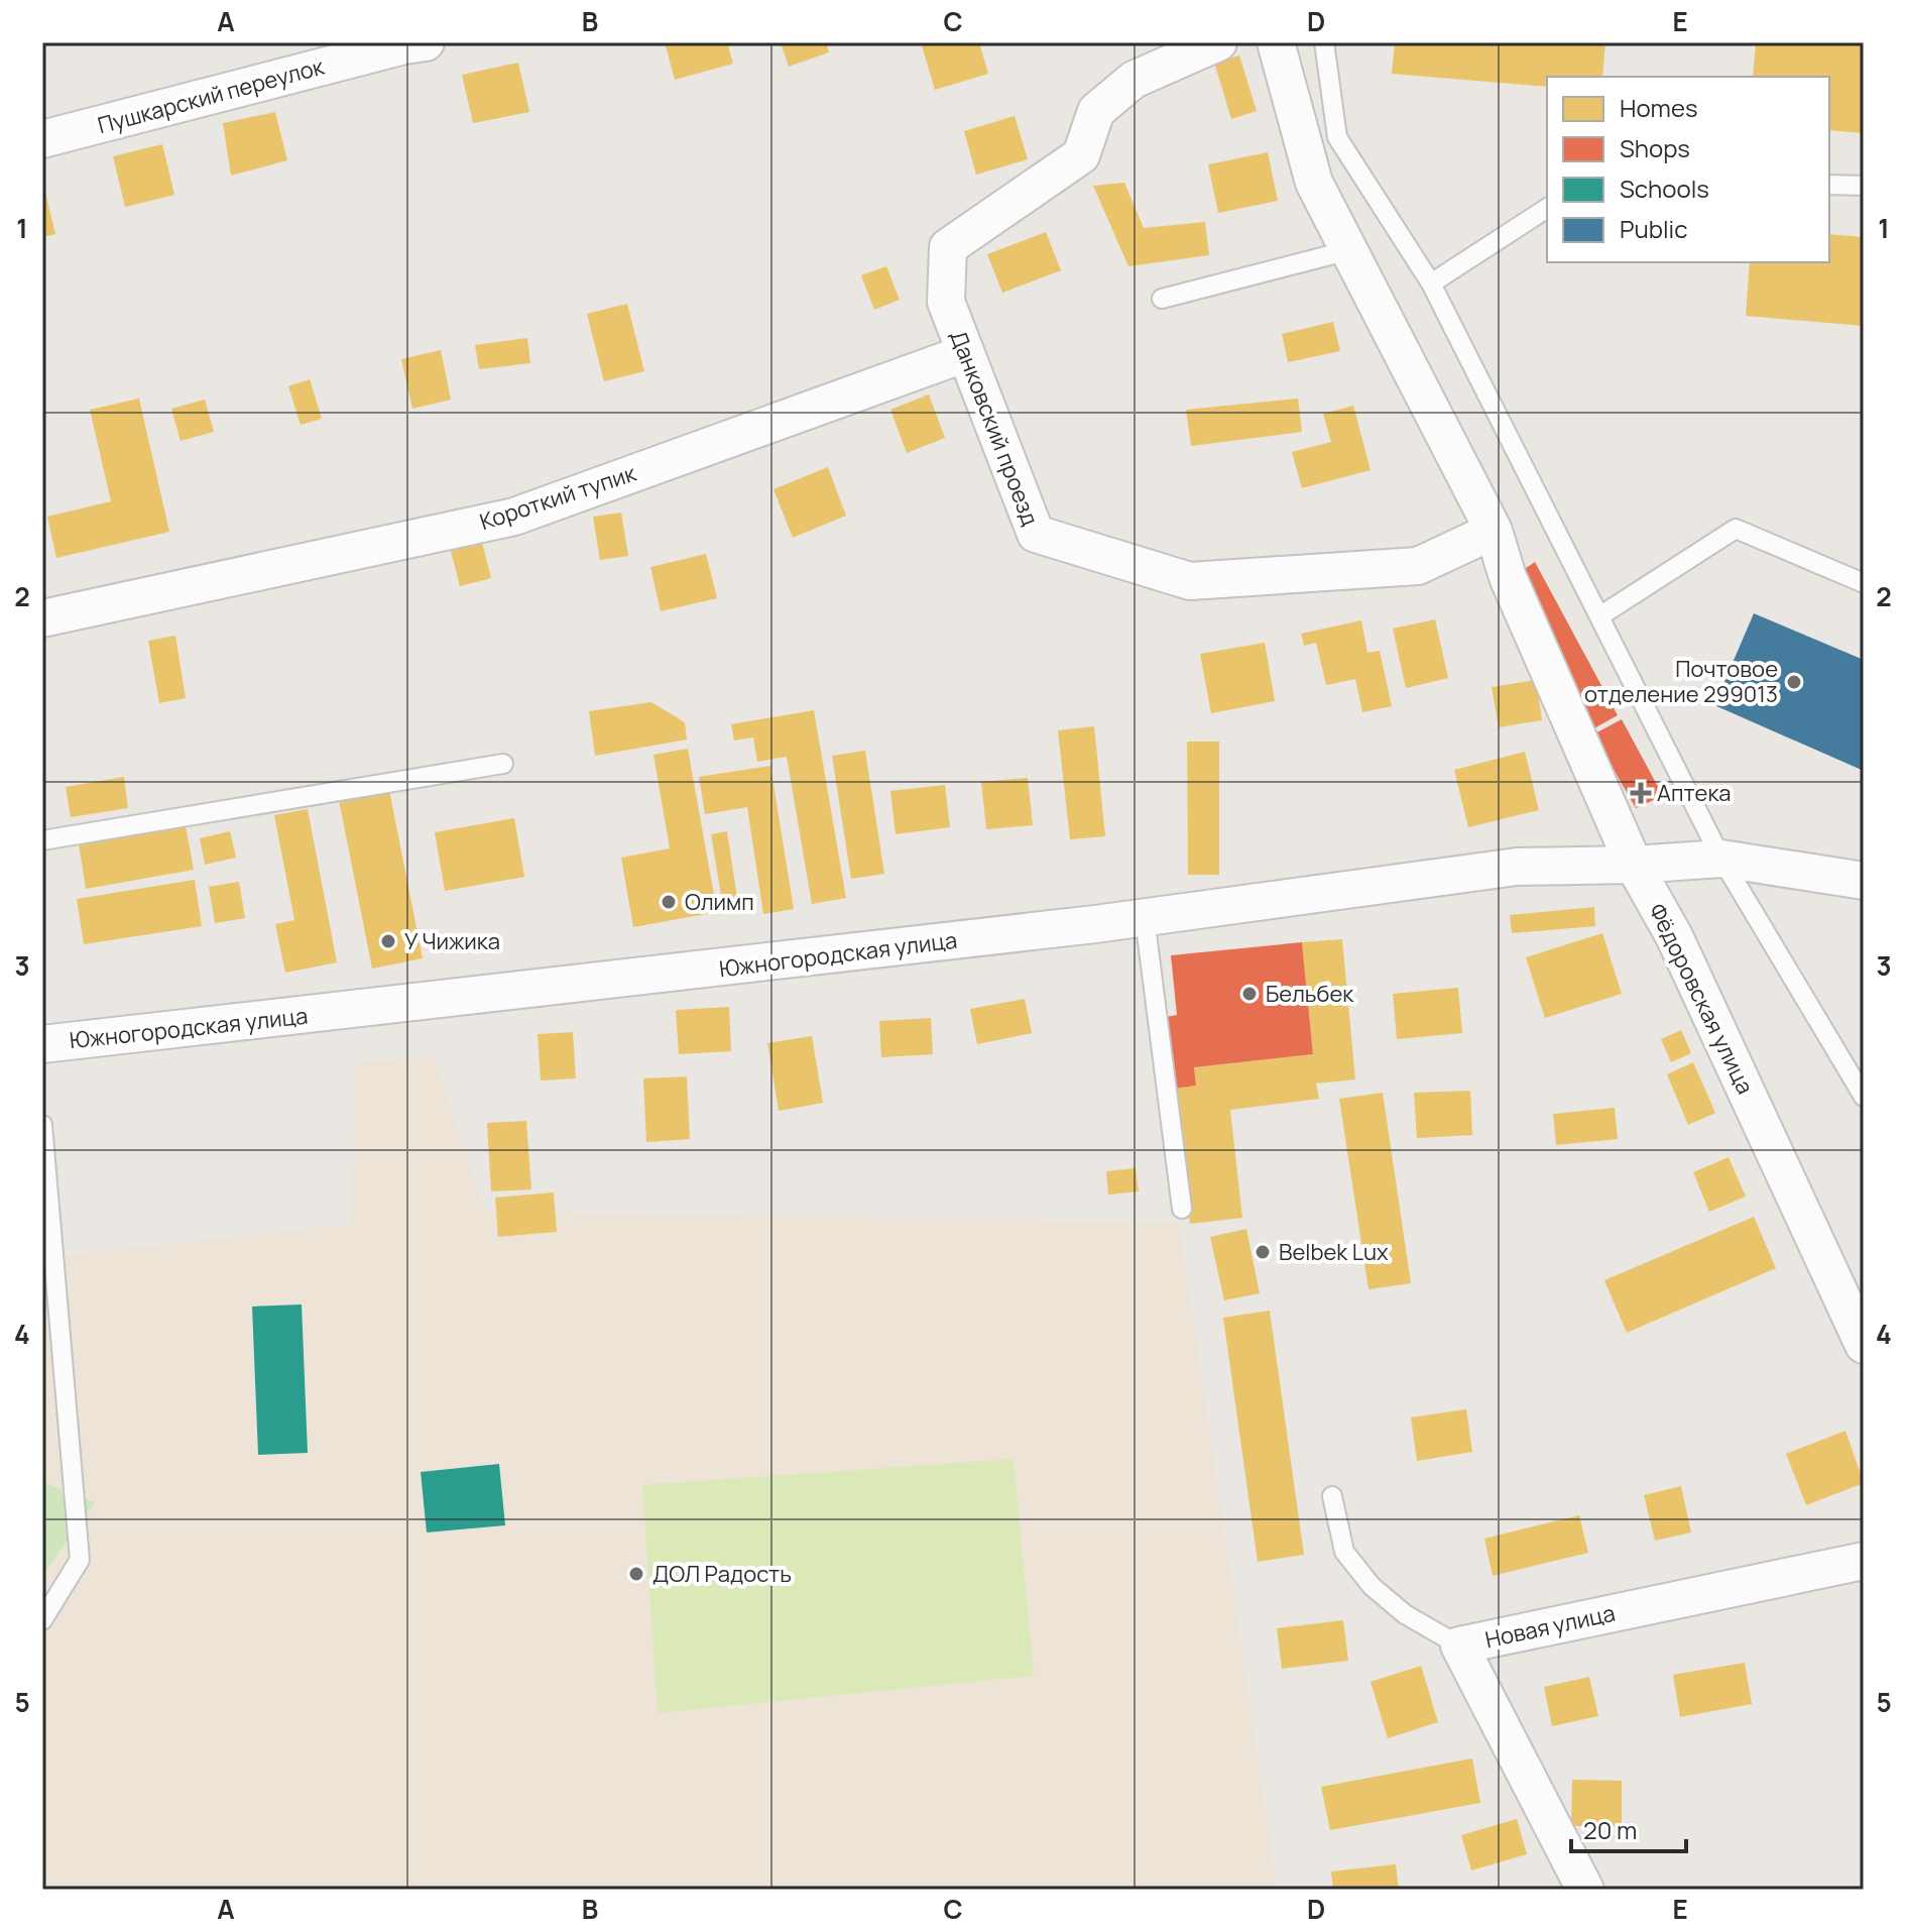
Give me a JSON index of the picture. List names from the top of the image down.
{
  "streets": {
    "street": [
      "Пушкарский переулок",
      "Данковский проезд",
      "Короткий тупик",
      "Южногородская улица",
      "Фёдоровская улица",
      "Новая улица"
    ]
  },
  "crossings": [
    ["Данковский проезд", "Короткий тупик"],
    ["Данковский проезд", "Фёдоровская улица"],
    ["Южногородская улица", "Фёдоровская улица"]
  ],
  "places": {
    "other": [
      "Почтовое отделение 299013",
      "Олимп",
      "У Чижика",
      "Бельбек",
      "Belbek Lux",
      "ДОЛ Радость"
    ],
    "health": ["Аптека"]
  },
  "legend": [
    "Homes",
    "Shops",
    "Schools",
    "Public"
  ],
  "scale_bar": "20 m",
  "grid": {
    "columns": [
      "A",
      "B",
      "C",
      "D",
      "E"
    ],
    "rows": [
      "1",
      "2",
      "3",
      "4",
      "5"
    ]
  }
}
